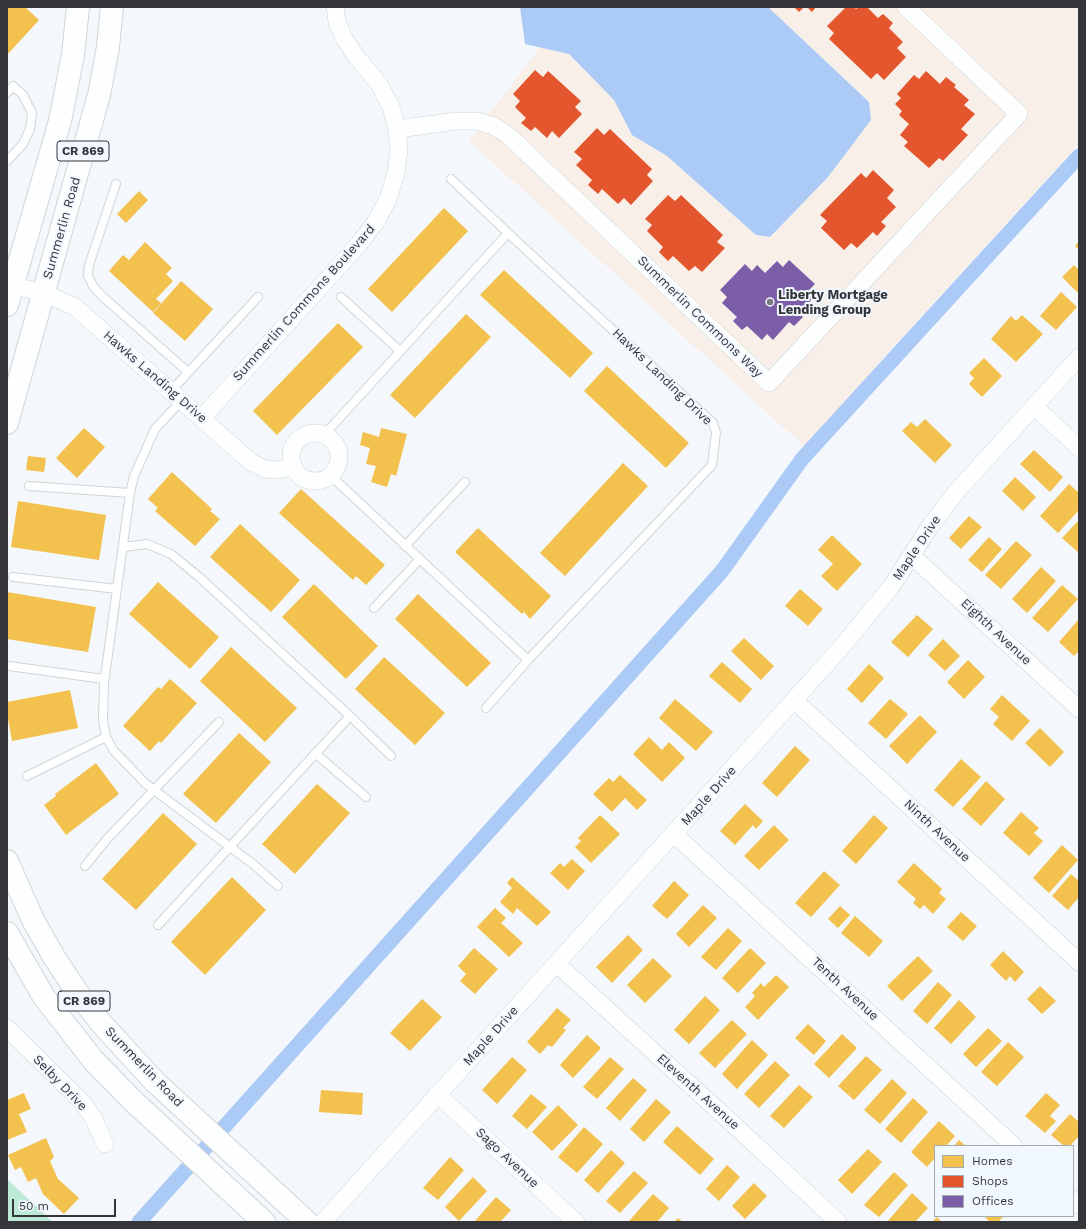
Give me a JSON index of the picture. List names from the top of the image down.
{
  "streets": {
    "main road": ["CR 869", "Summerlin Road"],
    "street": [
      "Summerlin Commons Boulevard",
      "Summerlin Commons Way",
      "Hawks Landing Drive",
      "Maple Drive",
      "Eighth Avenue",
      "Ninth Avenue",
      "Tenth Avenue",
      "Selby Drive",
      "Eleventh Avenue",
      "Sago Avenue"
    ]
  },
  "crossings": [
    ["CR 869", "Hawks Landing Drive"],
    ["Summerlin Road", "Hawks Landing Drive"],
    ["Summerlin Commons Boulevard", "Summerlin Commons Way"],
    ["Summerlin Commons Boulevard", "Hawks Landing Drive"],
    ["Maple Drive", "Eighth Avenue"],
    ["Maple Drive", "Ninth Avenue"],
    ["Maple Drive", "Tenth Avenue"],
    ["Maple Drive", "Eleventh Avenue"],
    ["Maple Drive", "Sago Avenue"]
  ],
  "places": ["Liberty Mortgage Lending Group"],
  "legend": ["Homes", "Shops", "Offices"],
  "scale_bar": "50 m"
}
